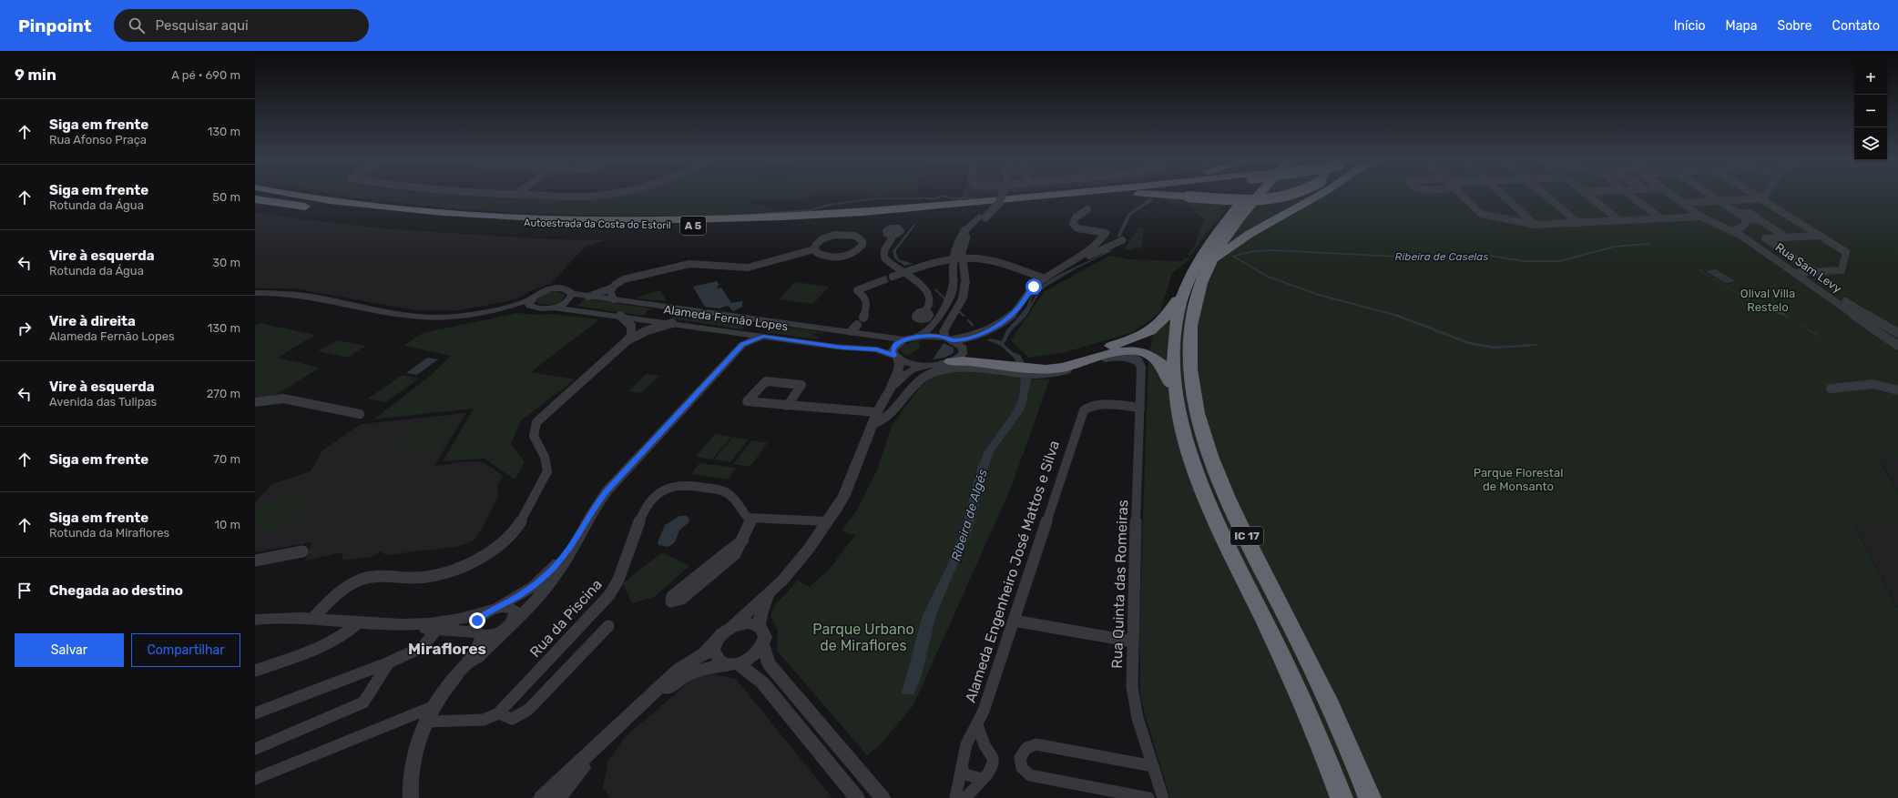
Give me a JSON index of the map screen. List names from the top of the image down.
{
  "streets": {
    "highway": ["Autoestrada da Costa do Estoril", "A 5", "IC 17"],
    "street": [
      "Rua Sam Levy",
      "Alameda Fernão Lopes",
      "Alameda Engenheiro José Mattos e Silva",
      "Rua Quinta das Romeiras",
      "Rua da Piscina"
    ]
  },
  "crossings": [
    ["Alameda Engenheiro José Mattos e Silva", "Rua Quinta das Romeiras"]
  ],
  "districts": ["Miraflores"],
  "water": ["Ribeira de Caselas", "Ribeira de Algés"],
  "parks": ["Olival Villa Restelo", "Parque Florestal de Monsanto", "Parque Urbano de Miraflores"],
  "page": {
    "header": "Pinpoint",
    "search": "Pesquisar aqui",
    "nav": [
      "Início",
      "Mapa",
      "Sobre",
      "Contato"
    ],
    "heading": ["9 min", "A pé · 690 m"],
    "map_buttons": ["+", "−"],
    "list": [
      ["Siga em frente", "Rua Afonso Praça", "130 m"],
      ["Siga em frente", "Rotunda da Água", "50 m"],
      ["Vire à esquerda", "Rotunda da Água", "30 m"],
      ["Vire à direita", "Alameda Fernão Lopes", "130 m"],
      ["Vire à esquerda", "Avenida das Tulipas", "270 m"],
      ["Siga em frente", "70 m"],
      ["Siga em frente", "Rotunda da Miraflores", "10 m"],
      "Chegada ao destino"
    ],
    "buttons": ["Salvar", "Compartilhar"]
  }
}
